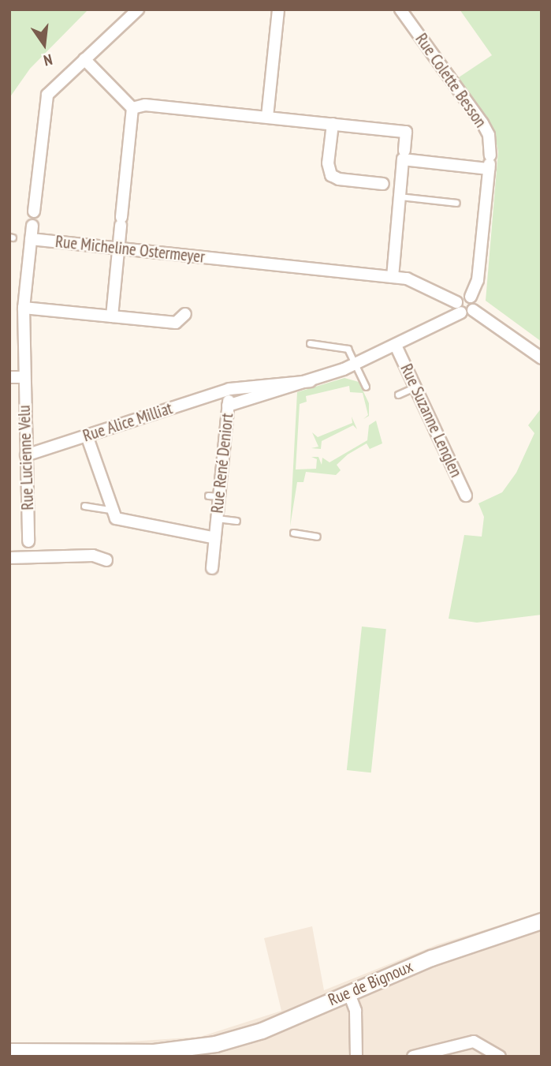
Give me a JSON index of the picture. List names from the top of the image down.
{
  "streets": {
    "street": [
      "Rue Colette Besson",
      "Rue Micheline Ostermeyer",
      "Rue Suzanne Lenglen",
      "Rue Alice Milliat",
      "Rue Lucienne Velu",
      "Rue René Deniort",
      "Rue de Bignoux"
    ]
  },
  "crossings": [
    ["Rue Micheline Ostermeyer", "Rue Lucienne Velu"],
    ["Rue Alice Milliat", "Rue Lucienne Velu"],
    ["Rue Alice Milliat", "Rue René Deniort"]
  ],
  "north": "bottom"
}
